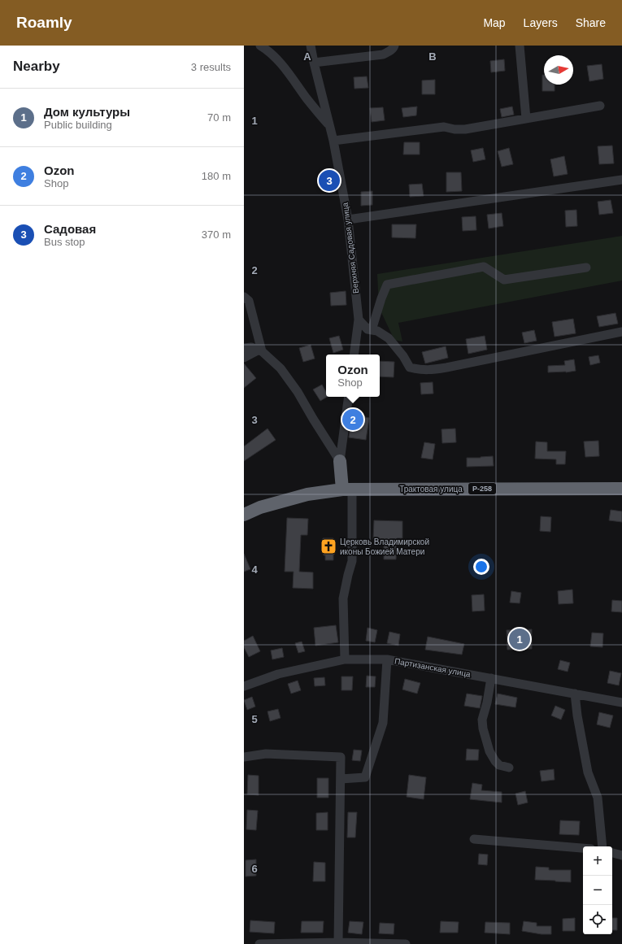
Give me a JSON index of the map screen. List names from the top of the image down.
{
  "streets": {
    "highway": ["Трактовая улица", "Р-258"],
    "street": ["Верхняя Садовая улица", "Партизанская улица"]
  },
  "places": {
    "church": ["Церковь Владимирской иконы Божией Матери"]
  },
  "north": "right",
  "page": {
    "header": "Roamly",
    "nav": ["Map", "Layers", "Share"],
    "heading": ["Nearby", "3 results"],
    "list": [
      {
        "mark": "1",
        "name": "Дом культуры",
        "note": "Public building",
        "value": "70 m"
      },
      {
        "mark": "2",
        "name": "Ozon",
        "note": "Shop",
        "value": "180 m"
      },
      {
        "mark": "3",
        "name": "Садовая",
        "note": "Bus stop",
        "value": "370 m"
      }
    ],
    "pins": ["3", "2", "1"],
    "popup": ["Ozon", "Shop"],
    "map_buttons": ["+", "−"]
  },
  "grid": {
    "columns": ["A", "B"],
    "rows": [
      "1",
      "2",
      "3",
      "4",
      "5",
      "6"
    ]
  }
}
